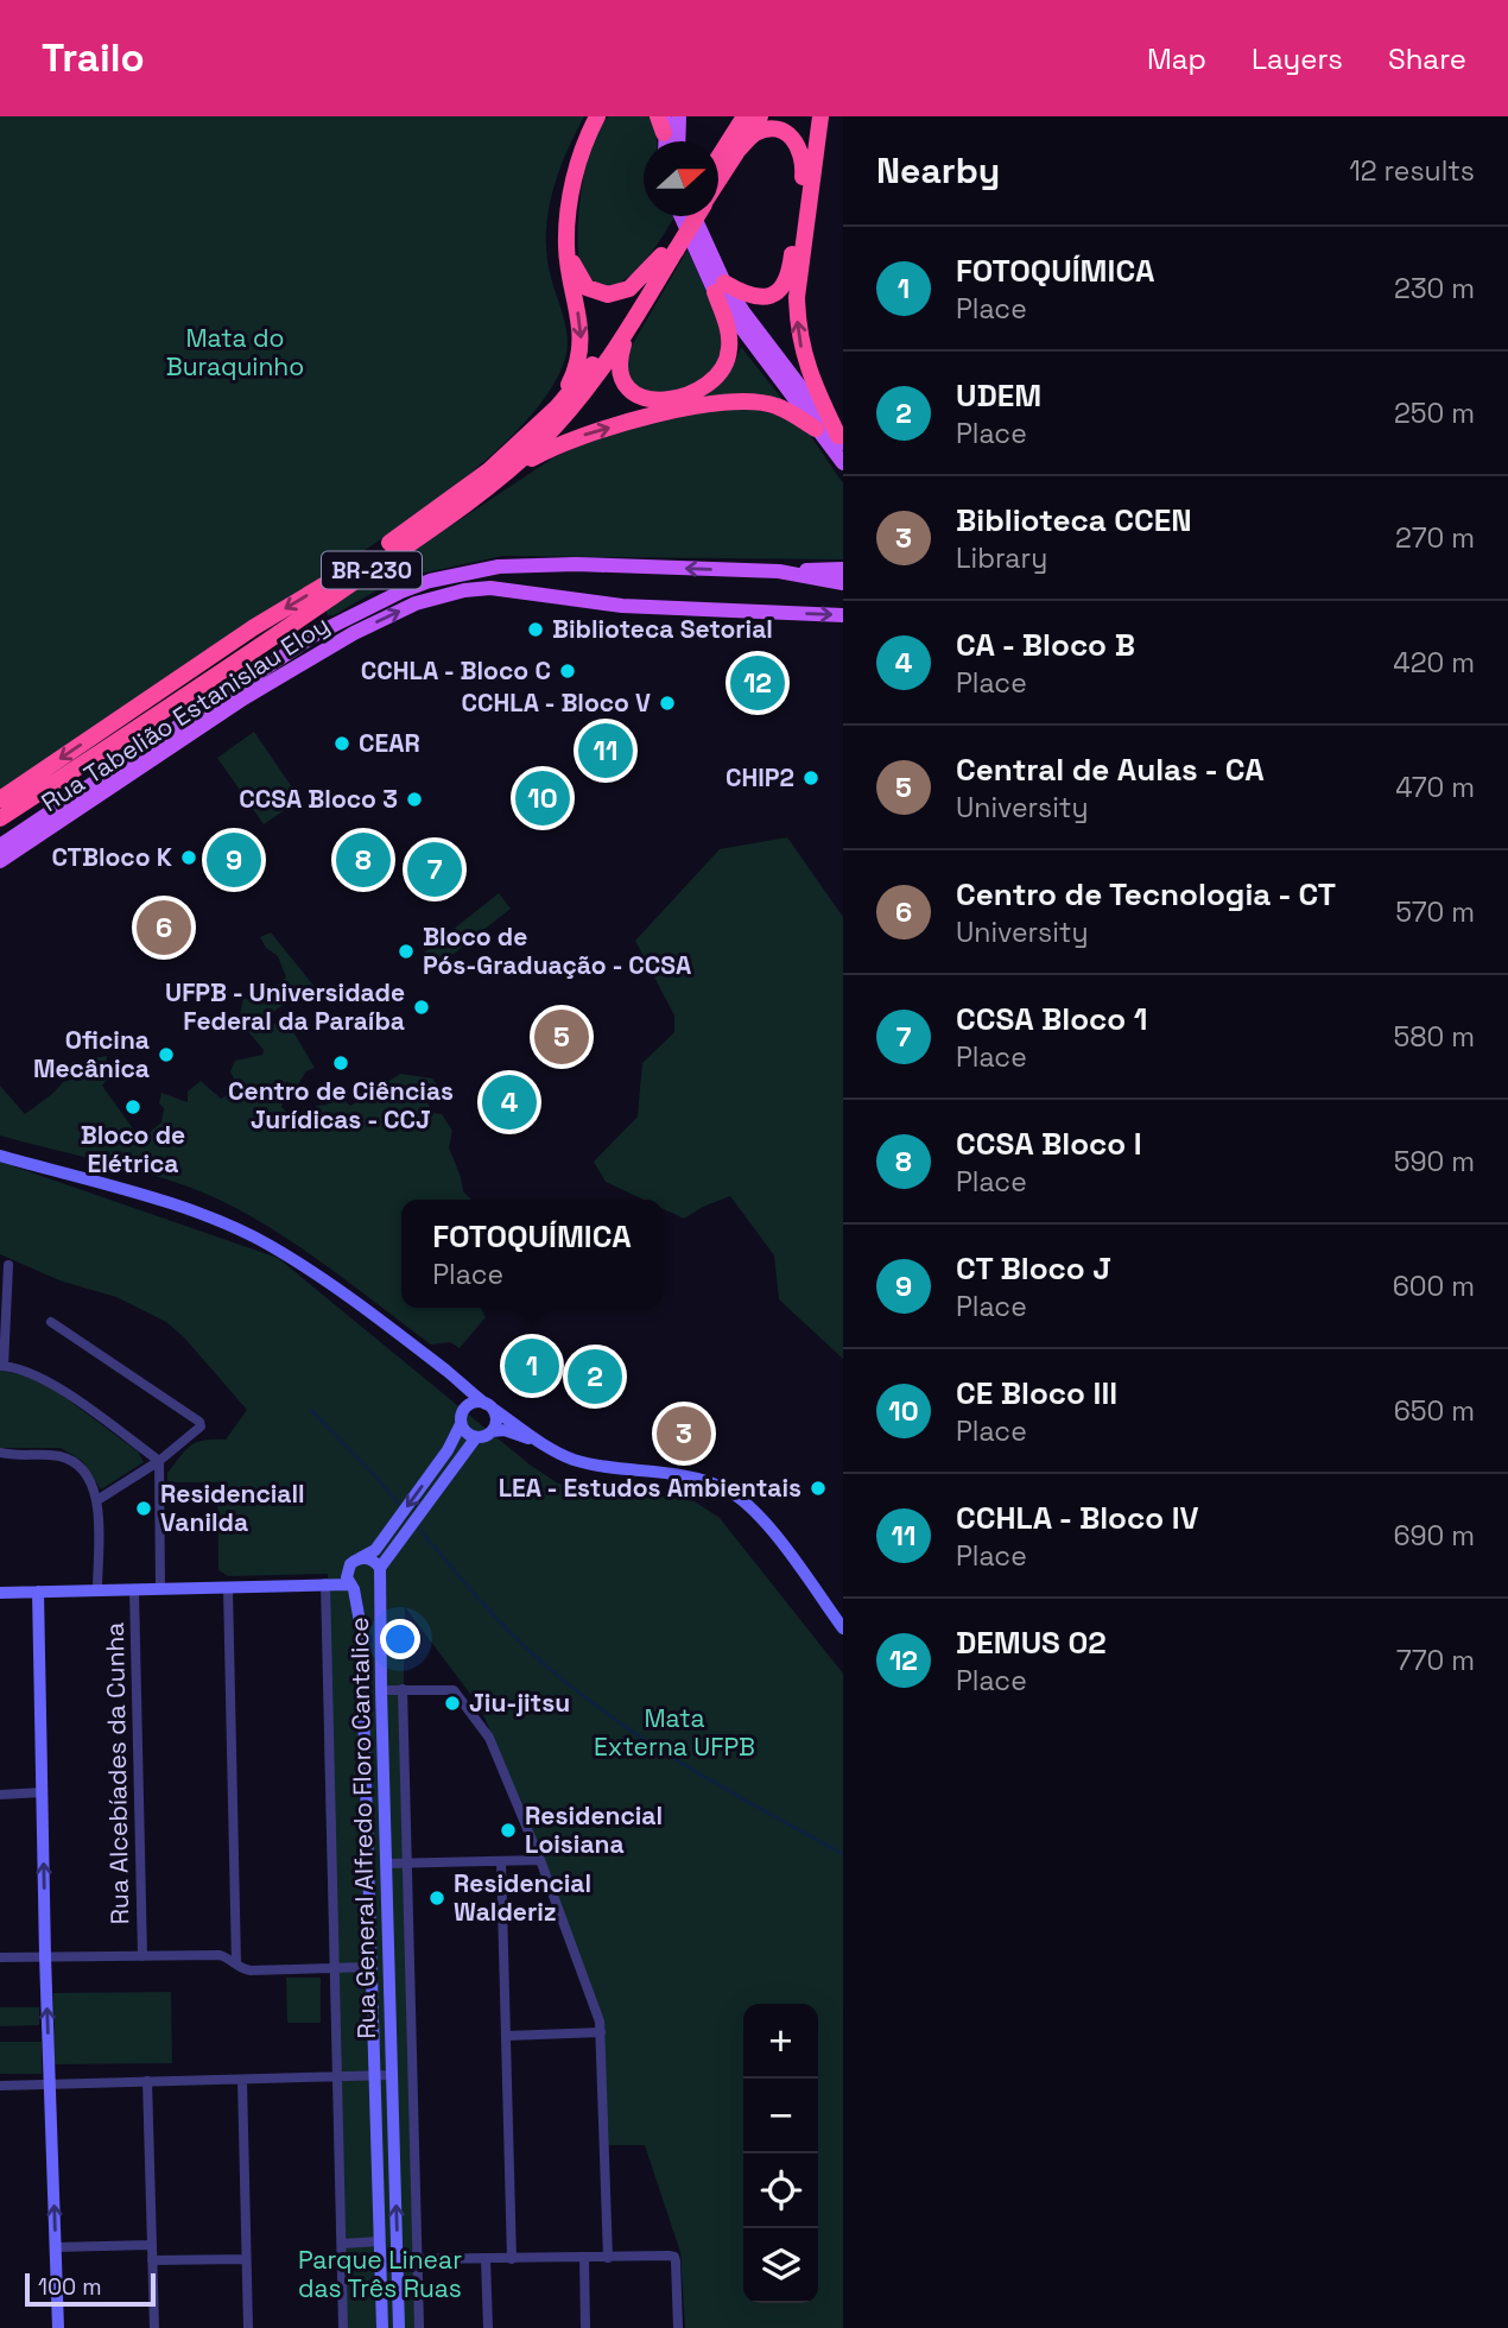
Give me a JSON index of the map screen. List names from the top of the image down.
{
  "streets": {
    "highway": ["BR-230"],
    "main road": ["Rua Tabelião Estanislau Eloy"],
    "street": ["Rua Alcebíades da Cunha", "Rua General Alfredo Floro Cantalice"]
  },
  "parks": ["Mata do Buraquinho", "Mata Externa UFPB", "Parque Linear das Três Ruas"],
  "places": [
    "Biblioteca Setorial",
    "CCHLA - Bloco C",
    "CCHLA - Bloco V",
    "CEAR",
    "CHIP2",
    "CCSA Bloco 3",
    "CTBloco K",
    "Bloco de Pós-Graduação - CCSA",
    "UFPB - Universidade Federal da Paraíba",
    "Oficina Mecânica",
    "Centro de Ciências Jurídicas - CCJ",
    "Bloco de Elétrica",
    "LEA - Estudos Ambientais",
    "Residenciall Vanilda",
    "Jiu-jitsu",
    "Residencial Loisiana",
    "Residencial Walderiz"
  ],
  "scale_bar": "100 m",
  "north": "right",
  "page": {
    "header": "Trailo",
    "nav": ["Map", "Layers", "Share"],
    "heading": ["Nearby", "12 results"],
    "list": [
      {
        "mark": "1",
        "name": "FOTOQUÍMICA",
        "note": "Place",
        "value": "230 m"
      },
      {
        "mark": "2",
        "name": "UDEM",
        "note": "Place",
        "value": "250 m"
      },
      {
        "mark": "3",
        "name": "Biblioteca CCEN",
        "note": "Library",
        "value": "270 m"
      },
      {
        "mark": "4",
        "name": "CA - Bloco B",
        "note": "Place",
        "value": "420 m"
      },
      {
        "mark": "5",
        "name": "Central de Aulas - CA",
        "note": "University",
        "value": "470 m"
      },
      {
        "mark": "6",
        "name": "Centro de Tecnologia - CT",
        "note": "University",
        "value": "570 m"
      },
      {
        "mark": "7",
        "name": "CCSA Bloco 1",
        "note": "Place",
        "value": "580 m"
      },
      {
        "mark": "8",
        "name": "CCSA Bloco I",
        "note": "Place",
        "value": "590 m"
      },
      {
        "mark": "9",
        "name": "CT Bloco J",
        "note": "Place",
        "value": "600 m"
      },
      {
        "mark": "10",
        "name": "CE Bloco III",
        "note": "Place",
        "value": "650 m"
      },
      {
        "mark": "11",
        "name": "CCHLA - Bloco IV",
        "note": "Place",
        "value": "690 m"
      },
      {
        "mark": "12",
        "name": "DEMUS 02",
        "note": "Place",
        "value": "770 m"
      }
    ],
    "pins": [
      "12",
      "11",
      "10",
      "8",
      "9",
      "7",
      "6",
      "5",
      "4",
      "1",
      "2",
      "3"
    ],
    "popup": ["FOTOQUÍMICA", "Place"],
    "map_buttons": ["+", "−"],
    "scale": "100 m"
  }
}
